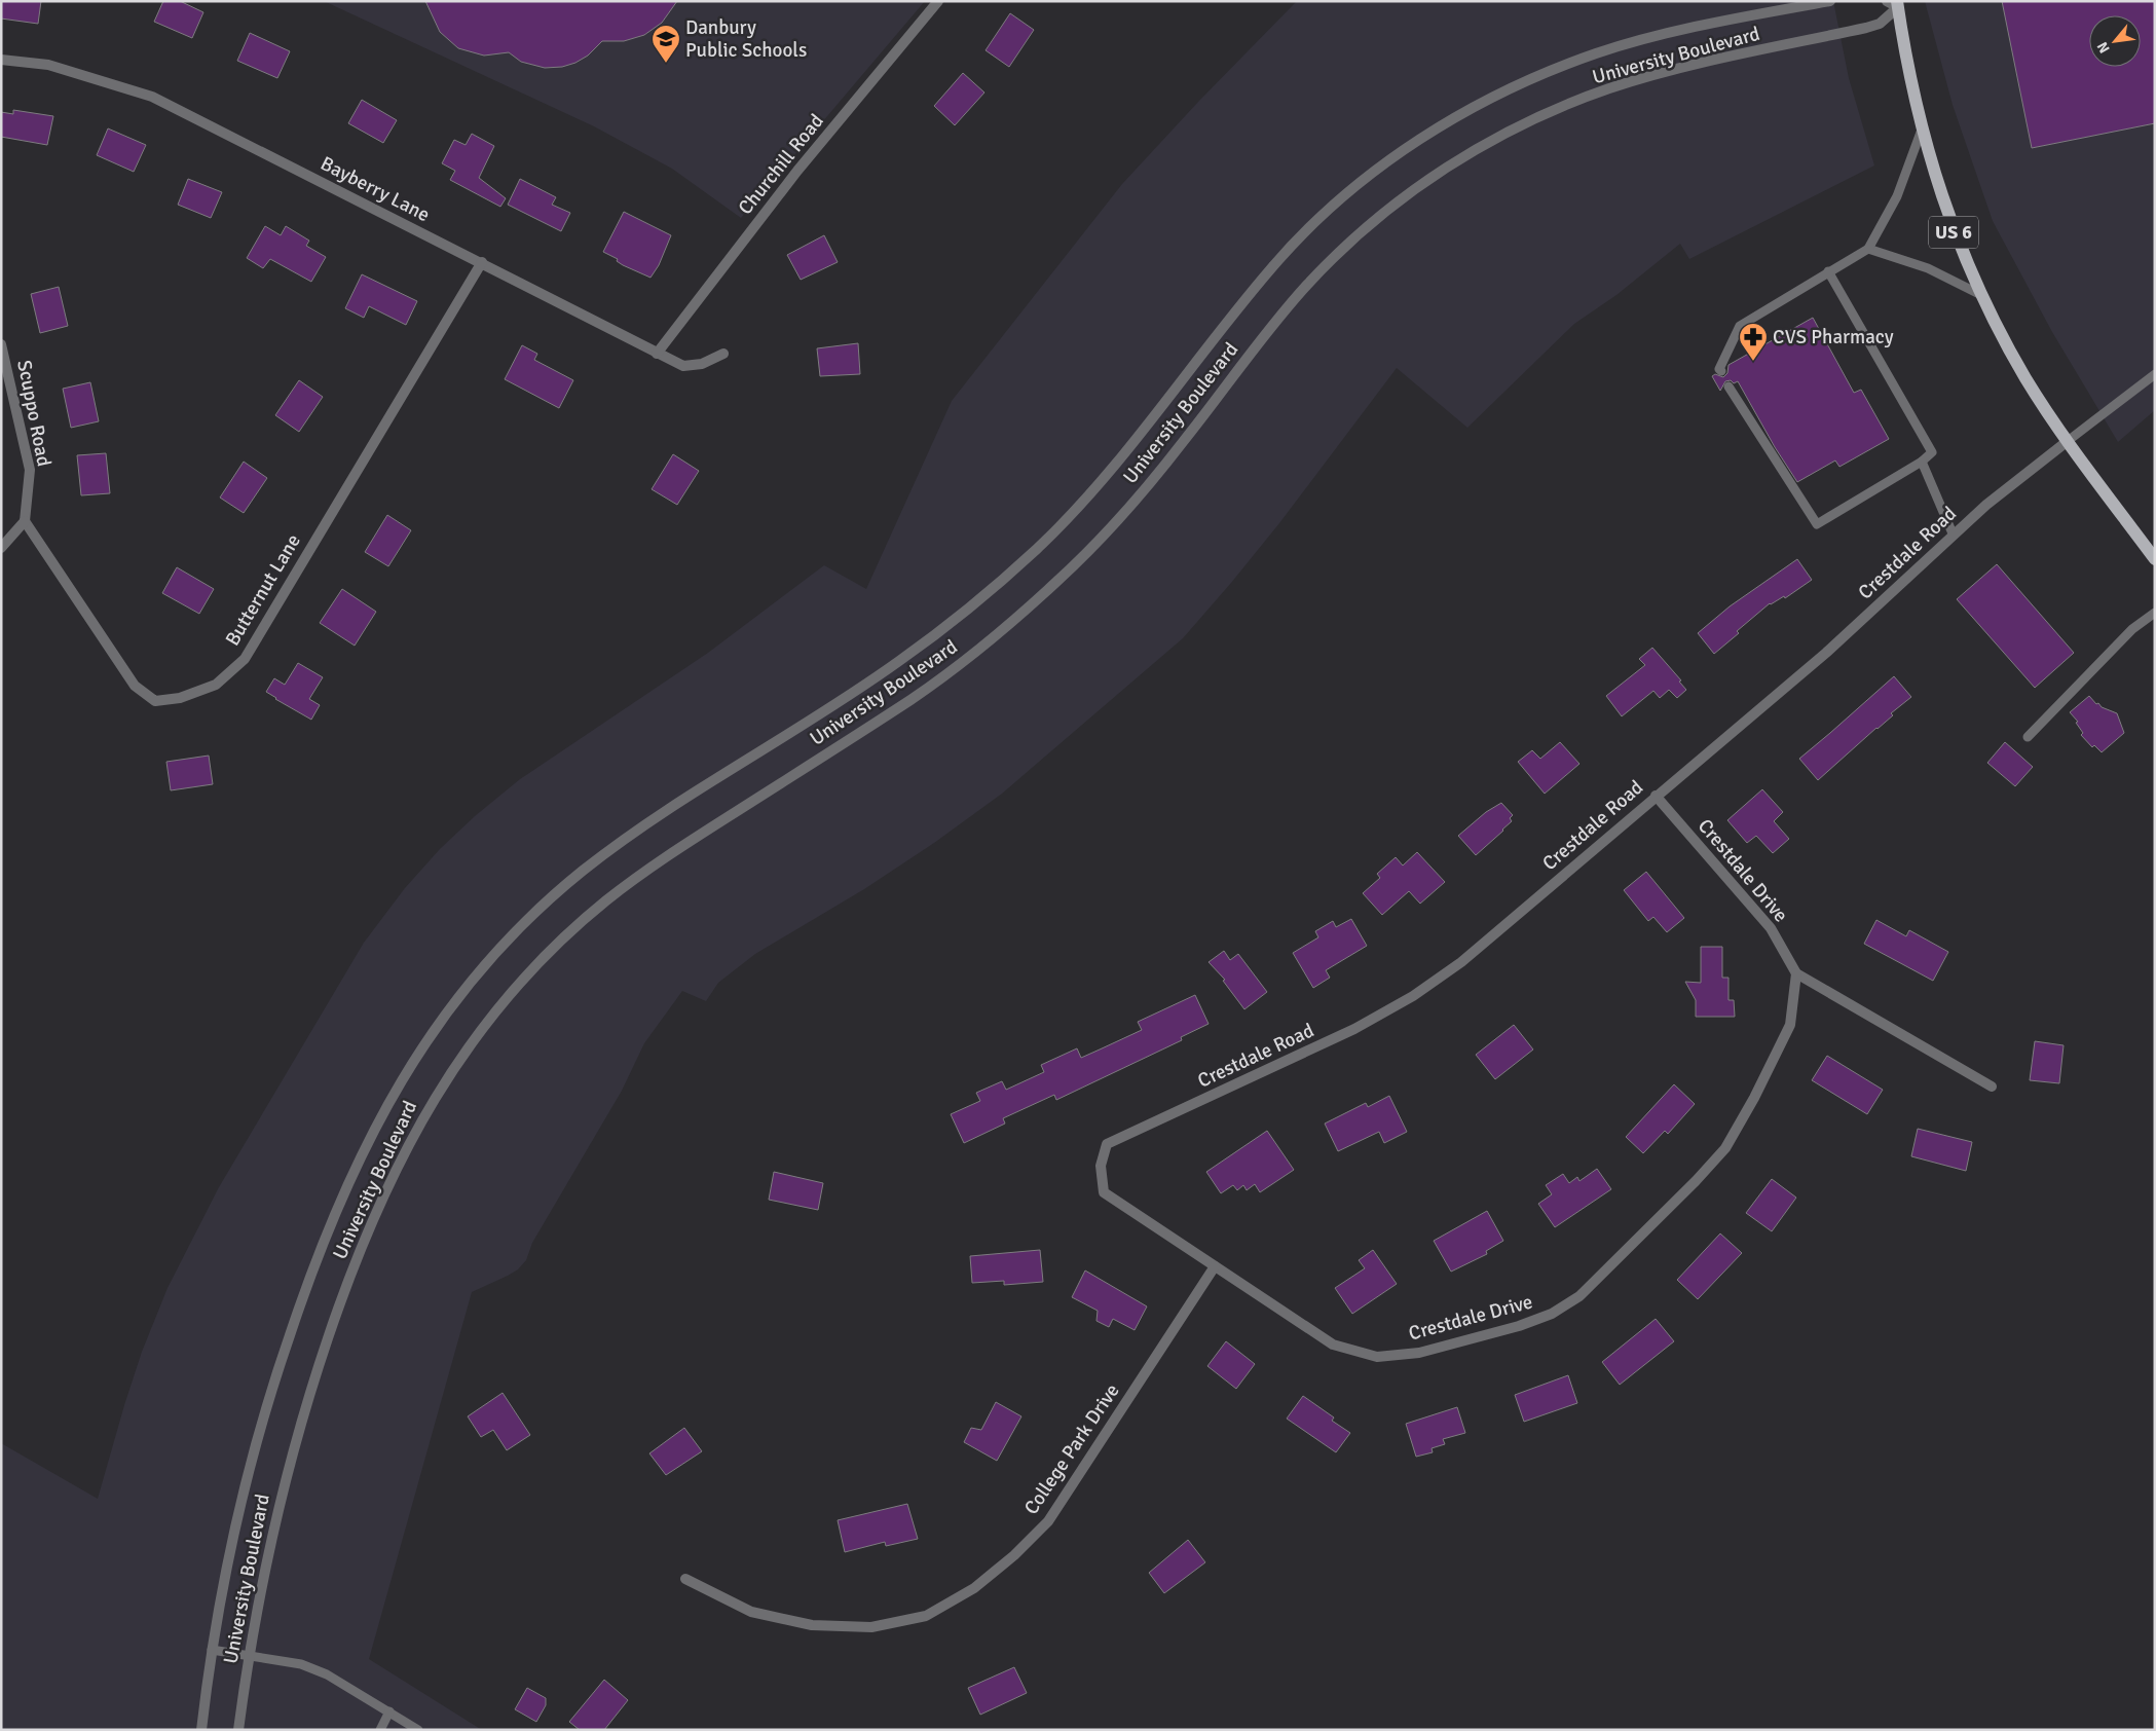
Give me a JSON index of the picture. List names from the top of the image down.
{
  "streets": {
    "main road": ["US 6"],
    "street": [
      "University Boulevard",
      "Churchill Road",
      "Bayberry Lane",
      "Scuppo Road",
      "Crestdale Road",
      "Butternut Lane",
      "Crestdale Drive",
      "College Park Drive"
    ]
  },
  "crossings": [
    ["University Boulevard", "US 6"],
    ["Churchill Road", "Bayberry Lane"],
    ["Bayberry Lane", "Butternut Lane"],
    ["US 6", "Crestdale Road"],
    ["Scuppo Road", "Butternut Lane"],
    ["Crestdale Road", "Crestdale Drive"],
    ["Crestdale Drive", "College Park Drive"]
  ],
  "places": {
    "school or university": ["Danbury Public Schools"],
    "pharmacy": ["CVS Pharmacy"]
  },
  "north": "bottom left"
}
